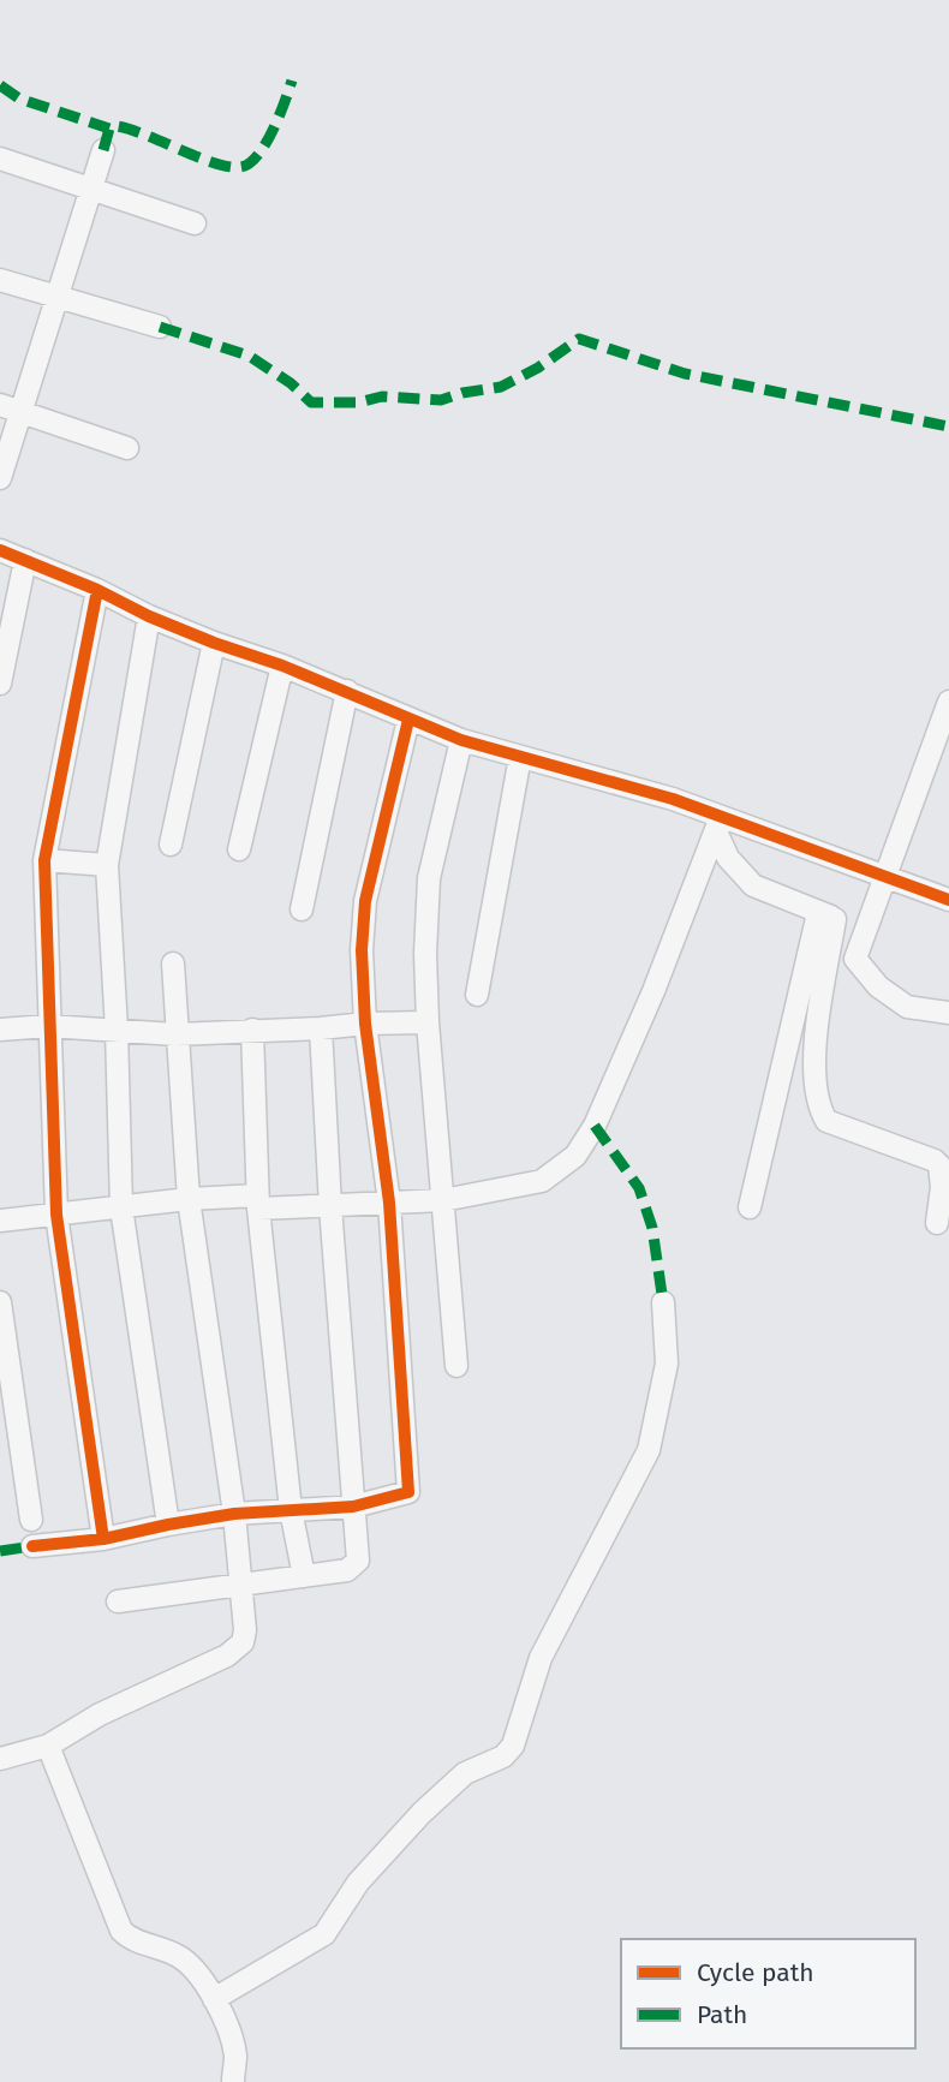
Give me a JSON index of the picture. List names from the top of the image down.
{
  "legend": ["Cycle path", "Path"]
}
